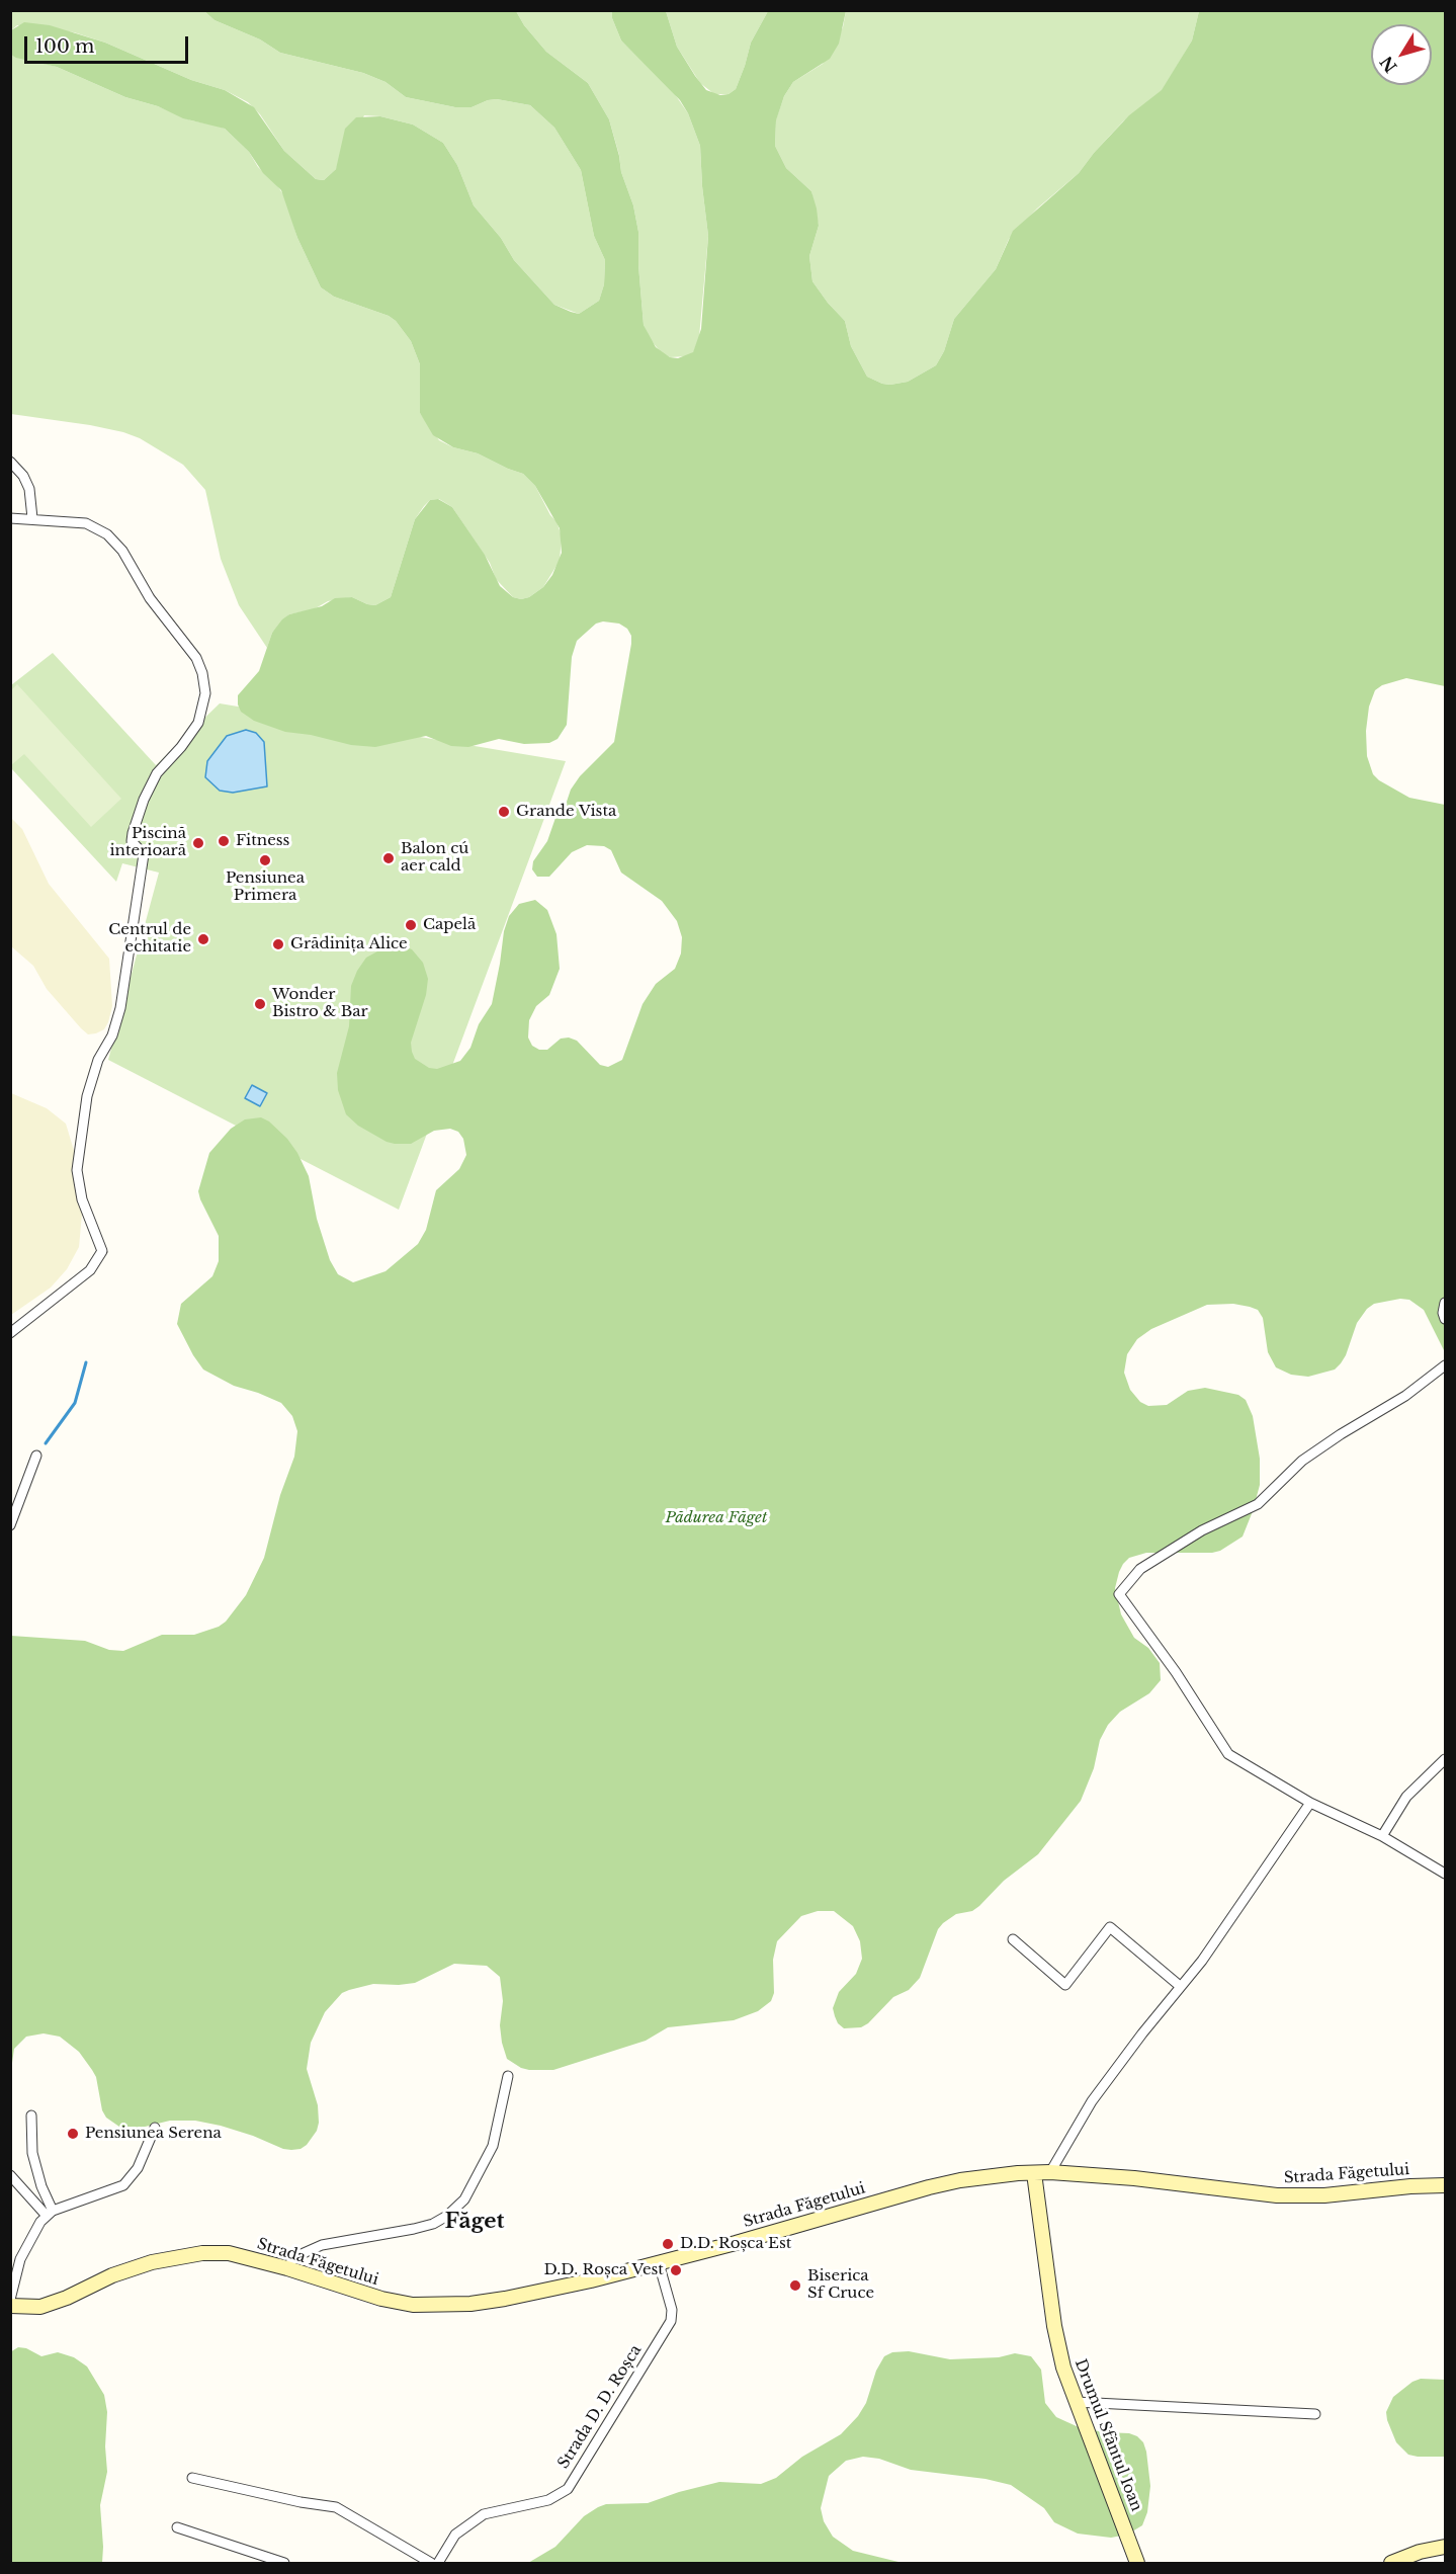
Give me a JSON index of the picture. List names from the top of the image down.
{
  "streets": {
    "main road": ["Strada Făgetului", "Drumul Sfântul Ioan"],
    "street": ["Strada D. D. Roșca"]
  },
  "crossings": [
    ["Strada Făgetului", "Strada D. D. Roșca"],
    ["Strada Făgetului", "Drumul Sfântul Ioan"]
  ],
  "districts": ["Făget"],
  "parks": ["Pădurea Făget"],
  "places": [
    "Grande Vista",
    "Fitness",
    "Piscină interioară",
    "Balon cú aer cald",
    "Pensiunea Primera",
    "Capelă",
    "Centrul de echitatie",
    "Grădinița Alice",
    "Wonder Bistro & Bar",
    "Pensiunea Serena",
    "D.D. Roșca Est",
    "D.D. Roșca Vest",
    "Biserica Sf Cruce"
  ],
  "scale_bar": "100 m",
  "north": "bottom left"
}
